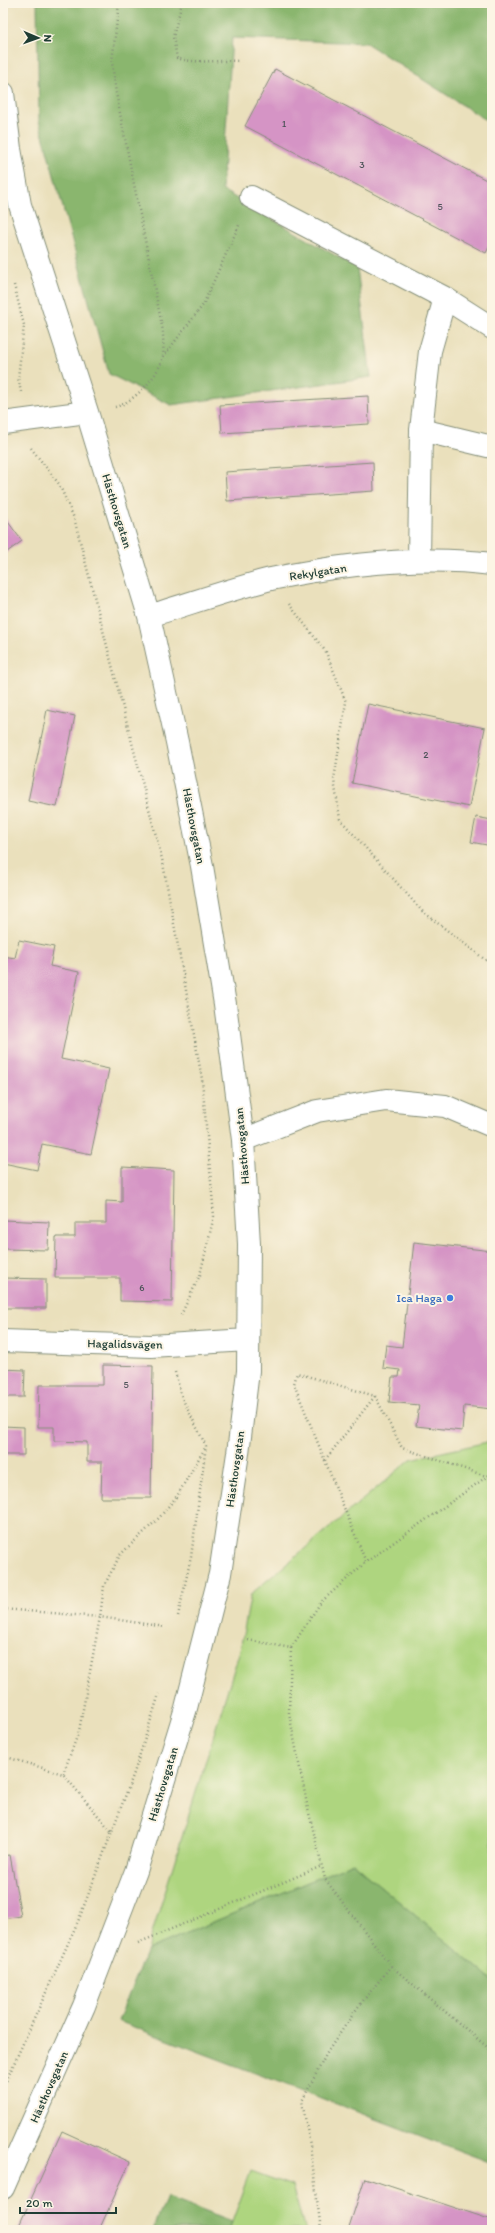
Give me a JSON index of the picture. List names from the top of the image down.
{
  "streets": {
    "street": ["Hästhovsgatan", "Rekylgatan", "Hagalidsvägen"]
  },
  "crossings": [
    ["Hästhovsgatan", "Rekylgatan"],
    ["Hästhovsgatan", "Hagalidsvägen"]
  ],
  "places": ["Ica Haga"],
  "house_numbers": [
    "1",
    "3",
    "5",
    "2",
    "6",
    "5"
  ],
  "scale_bar": "20 m",
  "north": "right"
}
